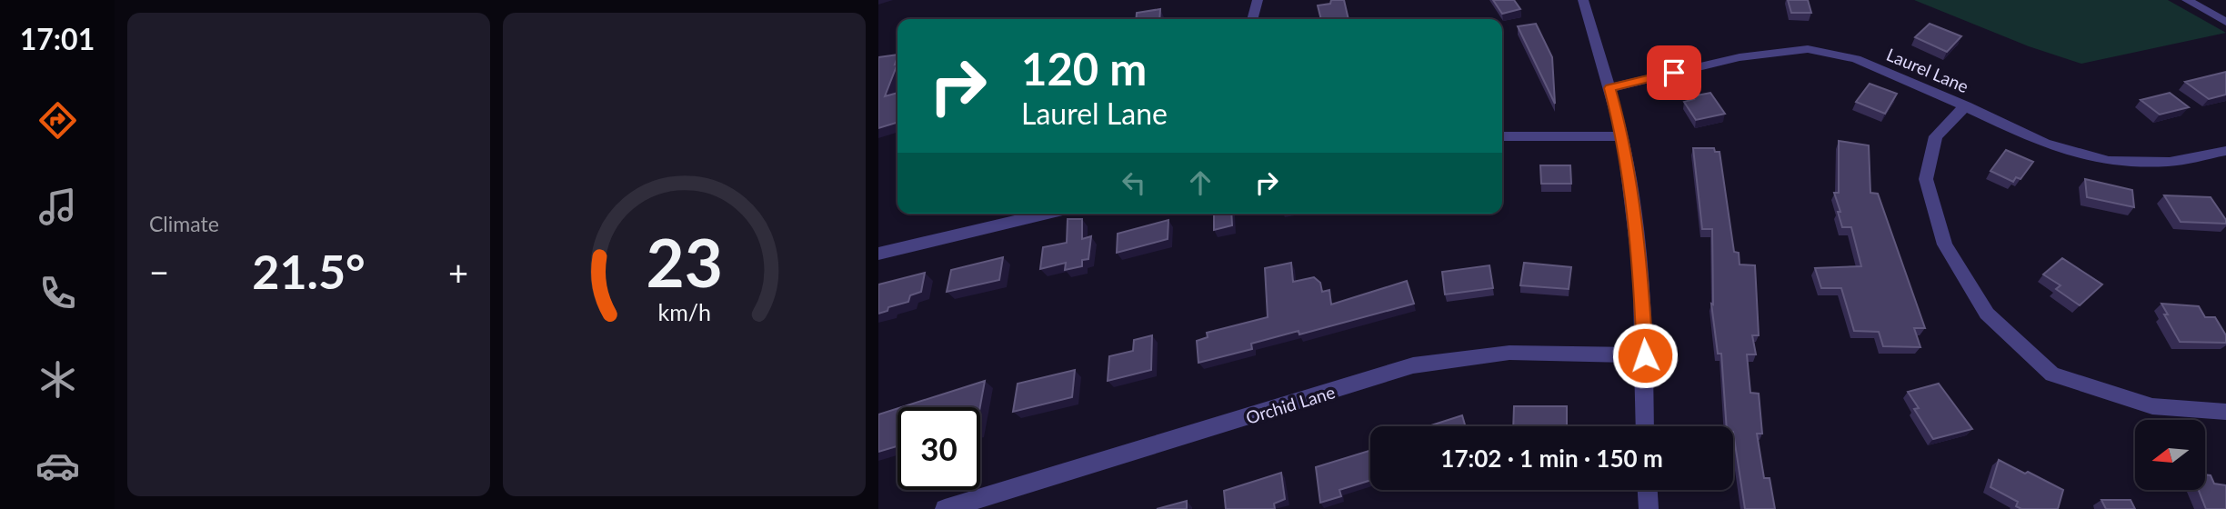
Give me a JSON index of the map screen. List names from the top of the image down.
{
  "streets": {
    "street": ["Laurel Lane", "Orchid Lane"]
  },
  "north": "left",
  "page": {
    "tabs": "17:01",
    "tile": "Climate",
    "turn": ["120 m", "Laurel Lane"],
    "heat": ["−", "21.5°", "+"],
    "limit": "30",
    "trip": "17:02 · 1 min · 150 m",
    "gauge": ["23", "km/h"]
  }
}
